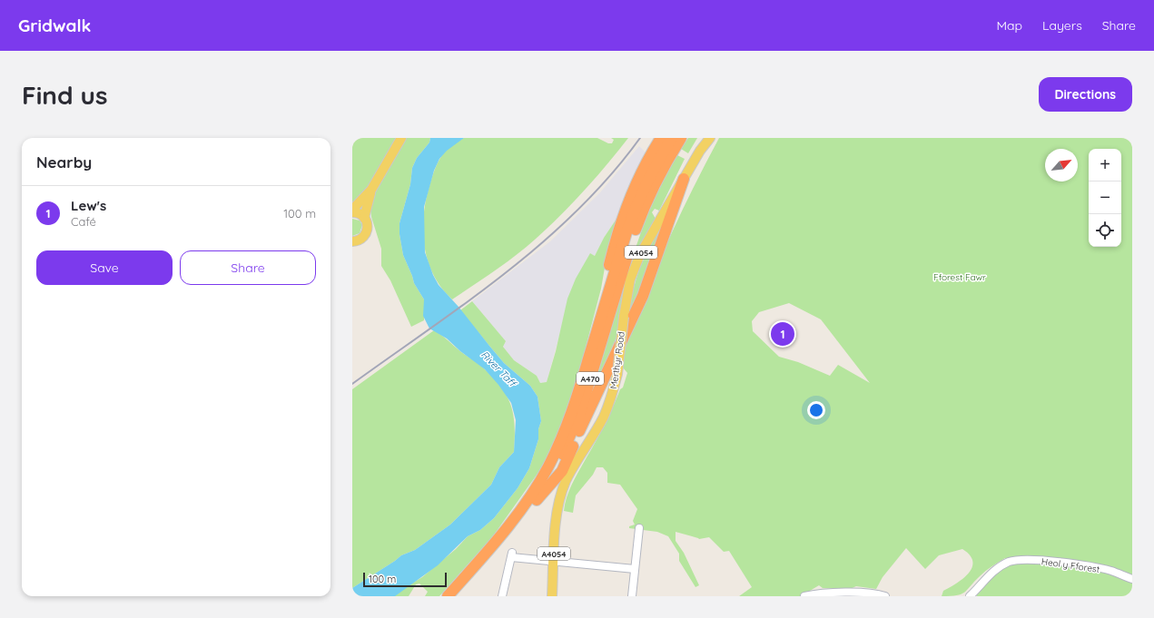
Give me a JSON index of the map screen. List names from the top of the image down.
{
  "streets": {
    "highway": ["A470"],
    "main road": ["A4054", "Merthyr Road"],
    "street": ["Heol y Fforest"]
  },
  "water": ["River Taff"],
  "parks": ["Fforest Fawr"],
  "scale_bar": "100 m",
  "north": "top right",
  "page": {
    "header": "Gridwalk",
    "nav": ["Map", "Layers", "Share"],
    "buttons": [
      "Directions",
      ["Save", "Share"]
    ],
    "title": "Find us",
    "heading": "Nearby",
    "map_buttons": ["+", "−"],
    "list": [
      {
        "mark": "1",
        "name": "Lew's",
        "note": "Café",
        "value": "100 m"
      }
    ],
    "pins": "1",
    "scale": "100 m"
  }
}
